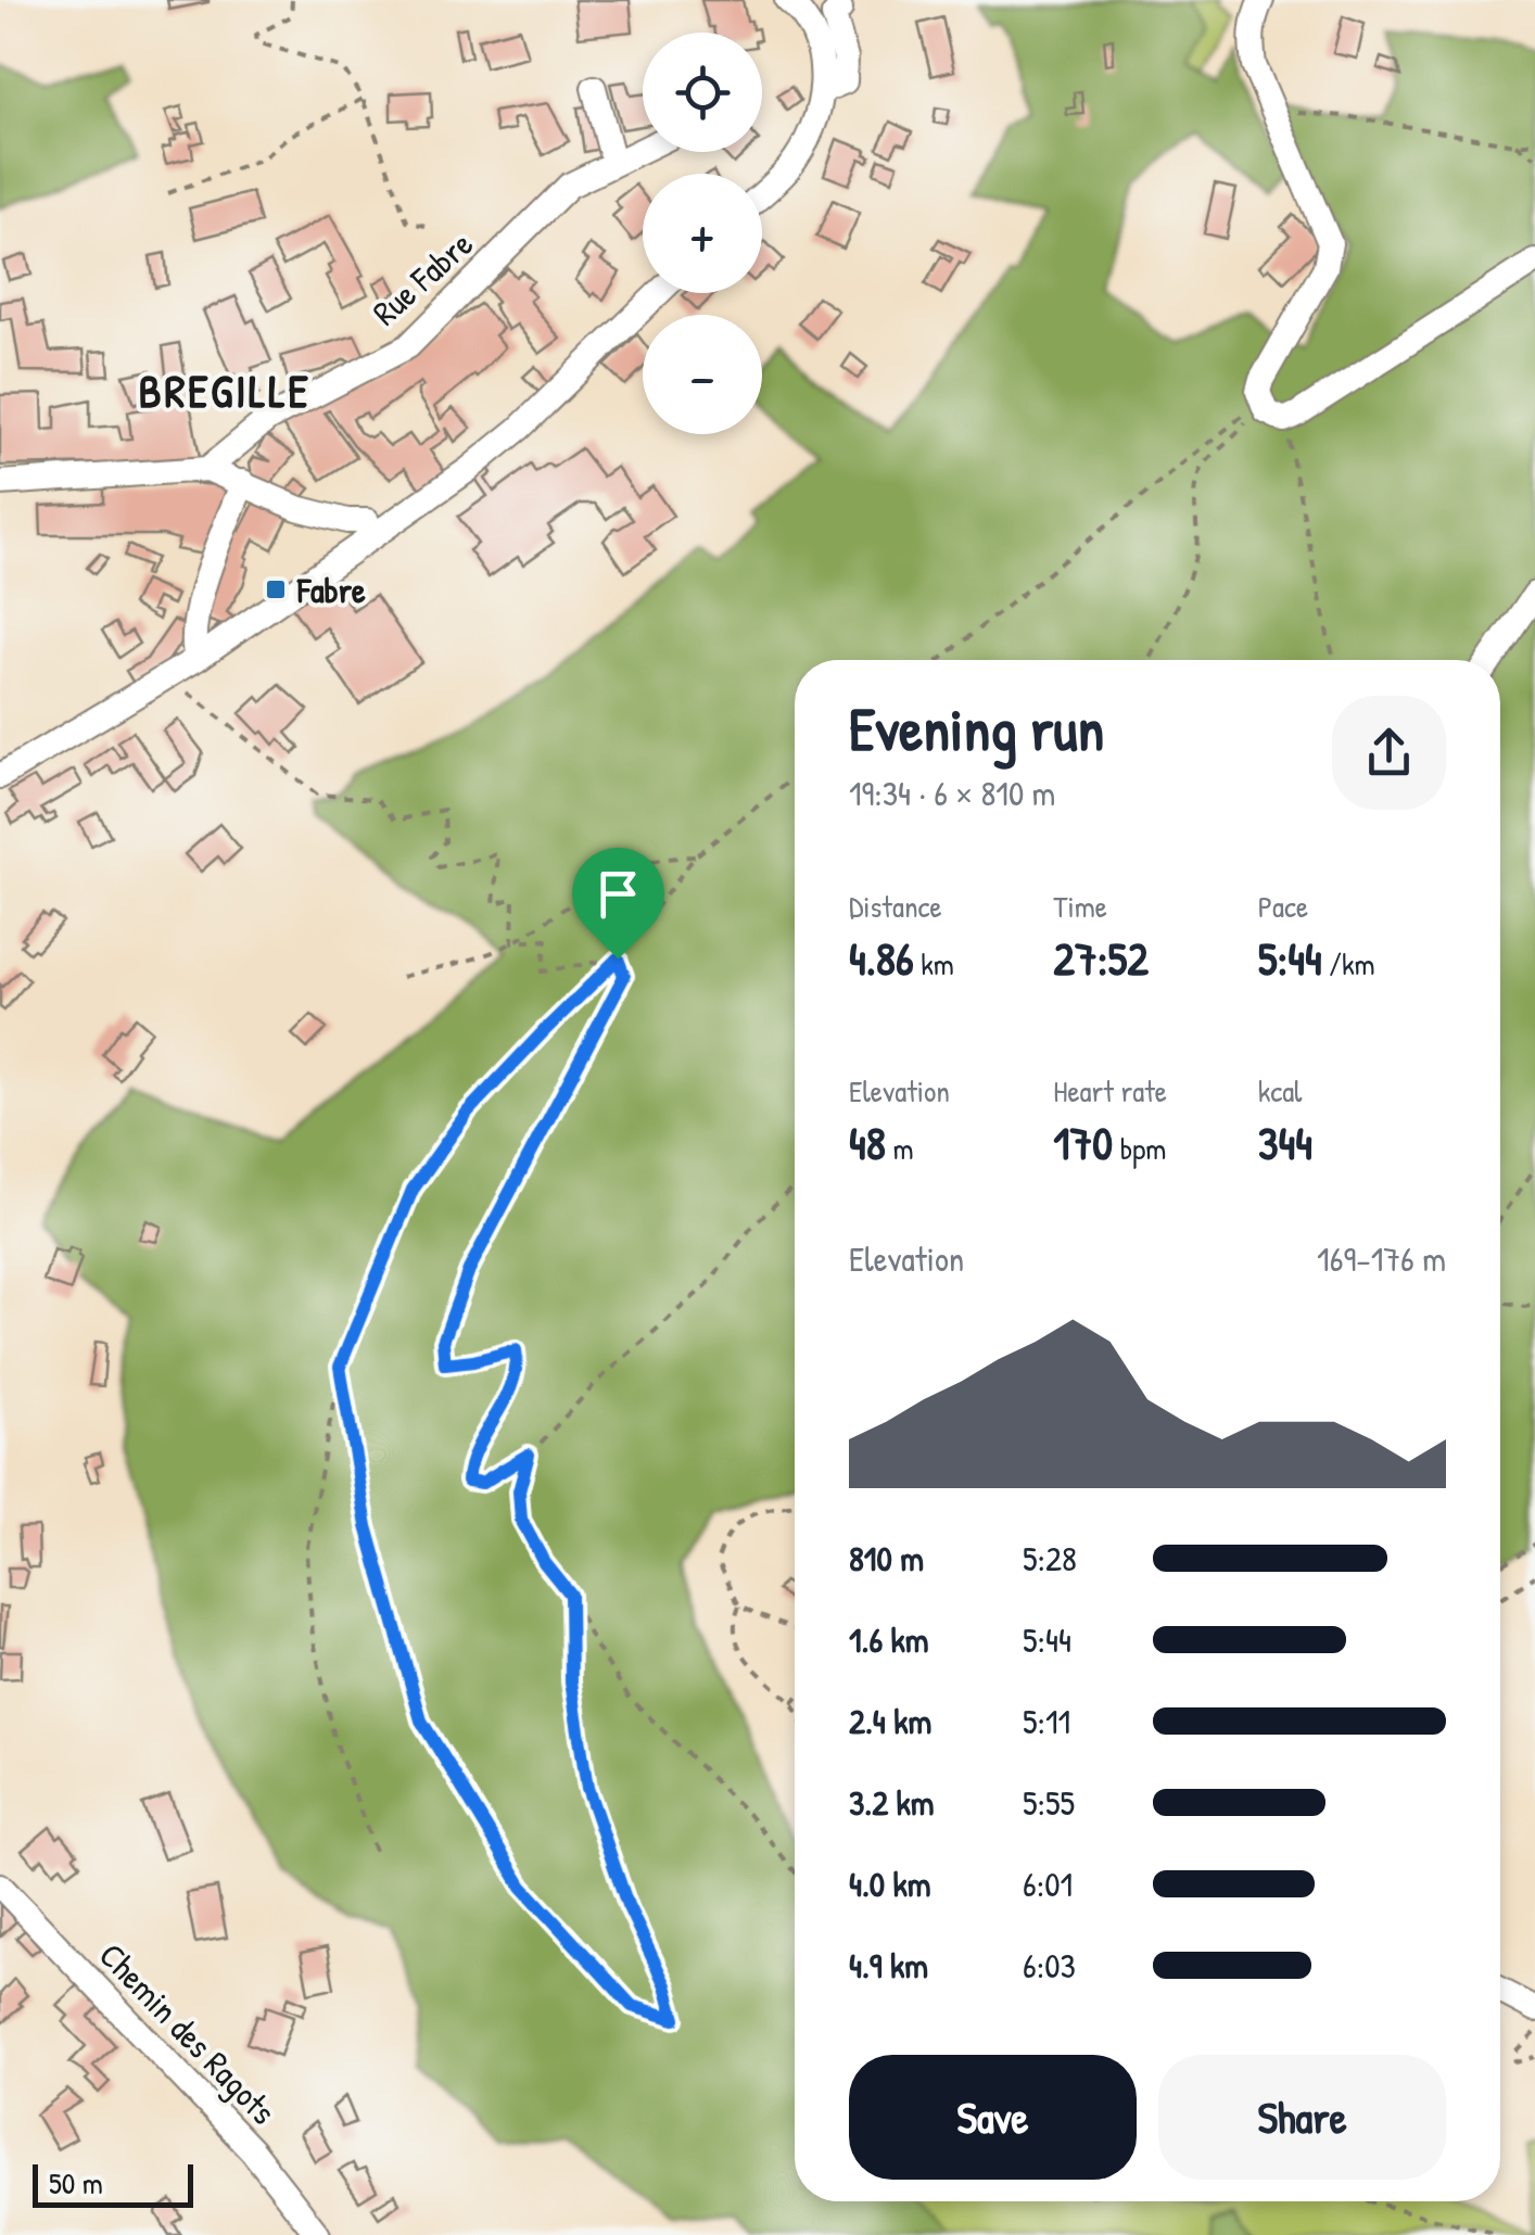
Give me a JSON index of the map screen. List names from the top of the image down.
{
  "streets": {
    "street": ["Rue Fabre", "Chemin des Ragots"]
  },
  "districts": ["BREGILLE"],
  "places": {
    "transit": ["Fabre"]
  },
  "scale_bar": "50 m",
  "page": {
    "map_buttons": ["+", "−"],
    "heading": ["Evening run", "19:34 · 6 × 810 m"],
    "stats": [
      ["Distance", "4.86 km"],
      ["Time", "27:52"],
      ["Pace", "5:44 /km"],
      ["Elevation", "48 m"],
      ["Heart rate", "170 bpm"],
      ["kcal", "344"]
    ],
    "chart": ["Elevation", "169–176 m"],
    "list": [
      {
        "name": "810 m",
        "note": "5:28"
      },
      {
        "name": "1.6 km",
        "note": "5:44"
      },
      {
        "name": "2.4 km",
        "note": "5:11"
      },
      {
        "name": "3.2 km",
        "note": "5:55"
      },
      {
        "name": "4.0 km",
        "note": "6:01"
      },
      {
        "name": "4.9 km",
        "note": "6:03"
      }
    ],
    "buttons": ["Save", "Share"],
    "scale": "50 m"
  }
}
